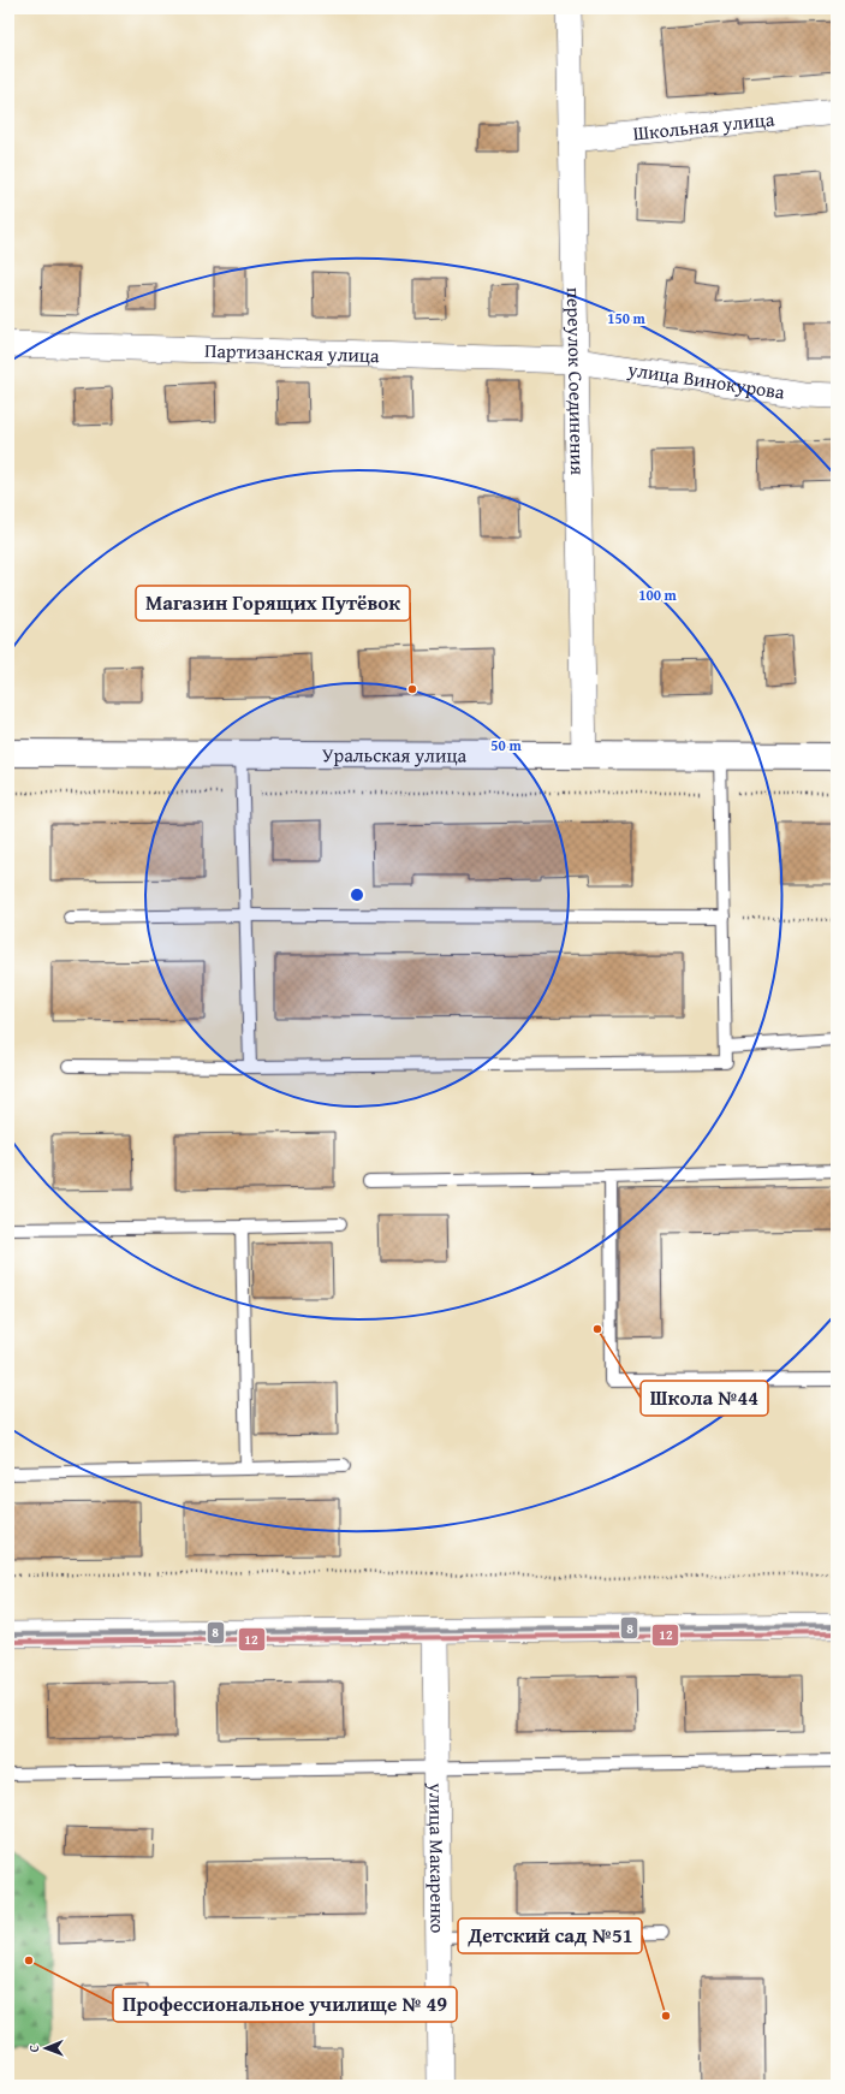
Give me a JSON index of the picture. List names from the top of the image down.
{
  "streets": {
    "street": [
      "Школьная улица",
      "Партизанская улица",
      "улица Винокурова",
      "переулок Соединения",
      "Уральская улица",
      "улица Макаренко"
    ]
  },
  "crossings": [
    ["Школьная улица", "переулок Соединения"],
    ["Партизанская улица", "улица Винокурова"],
    ["Партизанская улица", "переулок Соединения"],
    ["улица Винокурова", "переулок Соединения"],
    ["переулок Соединения", "Уральская улица"]
  ],
  "places": [
    "Магазин Горящих Путёвок",
    "Школа №44",
    "Профессиональное училище № 49",
    "Детский сад №51"
  ],
  "lines": ["transit line 8", "transit line 12"],
  "north": "left",
  "rings": ["150 m", "100 m", "50 m"]
}
